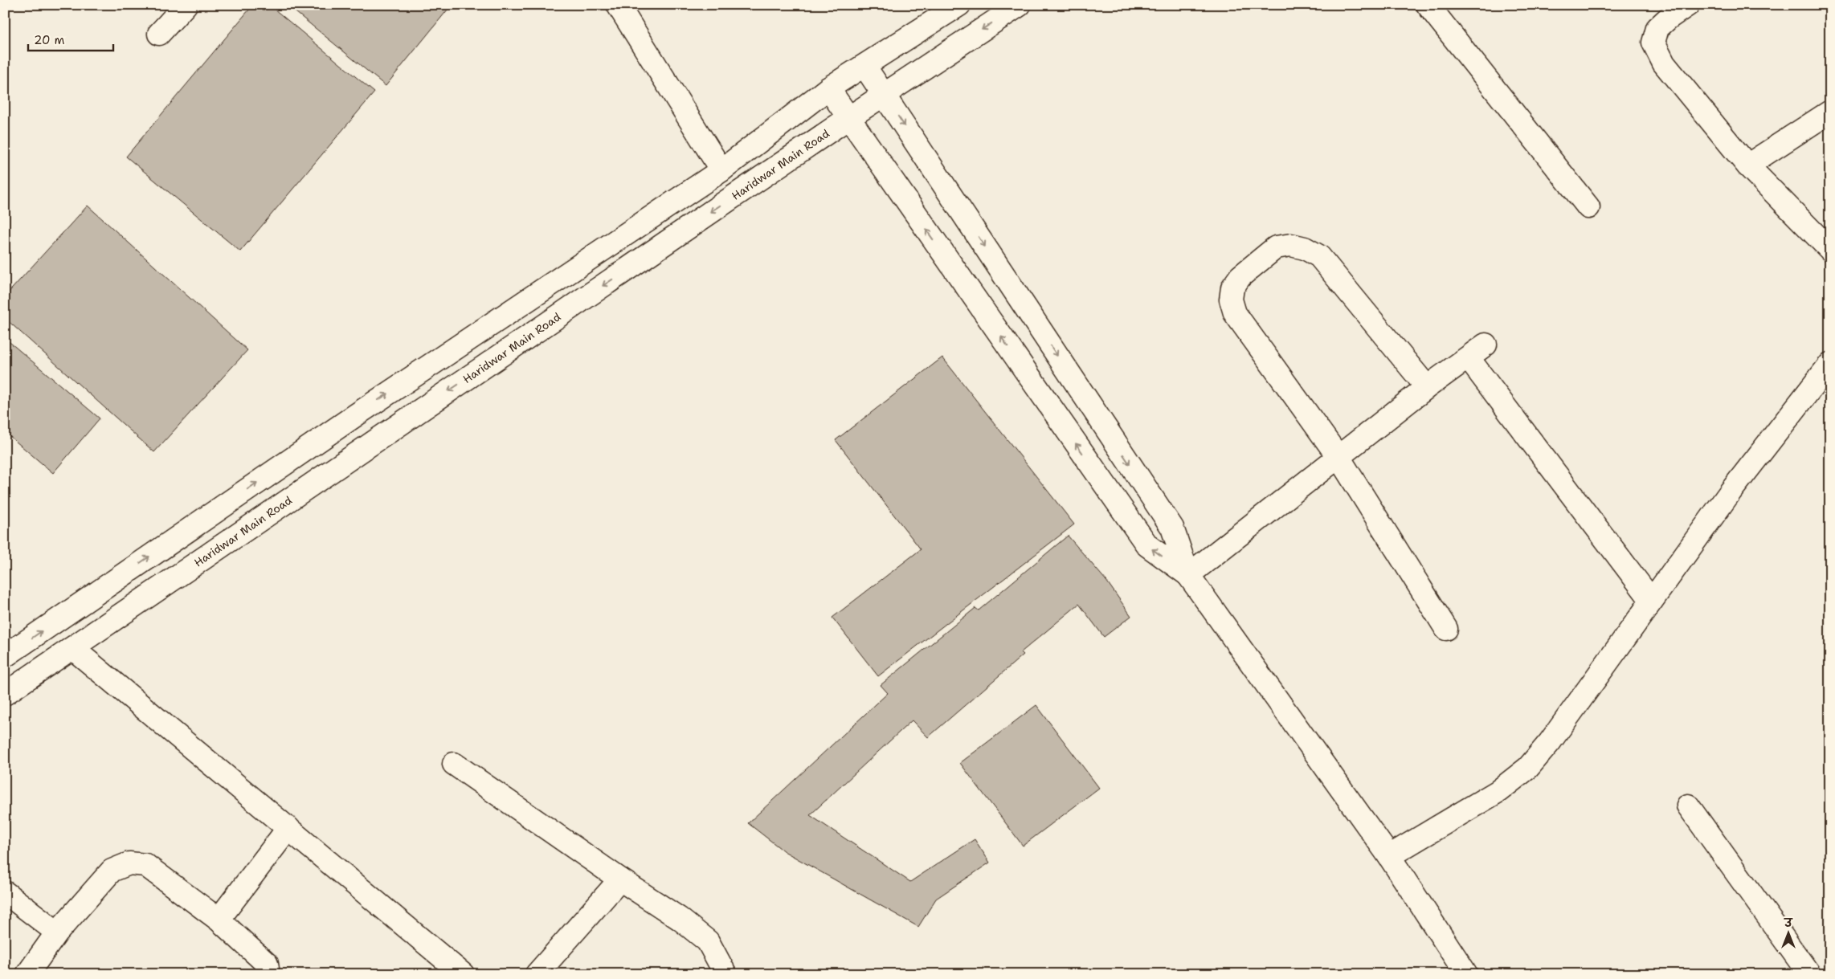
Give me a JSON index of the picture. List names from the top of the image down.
{
  "streets": {
    "street": ["Haridwar Main Road"]
  },
  "scale_bar": "20 m",
  "north": "top"
}
